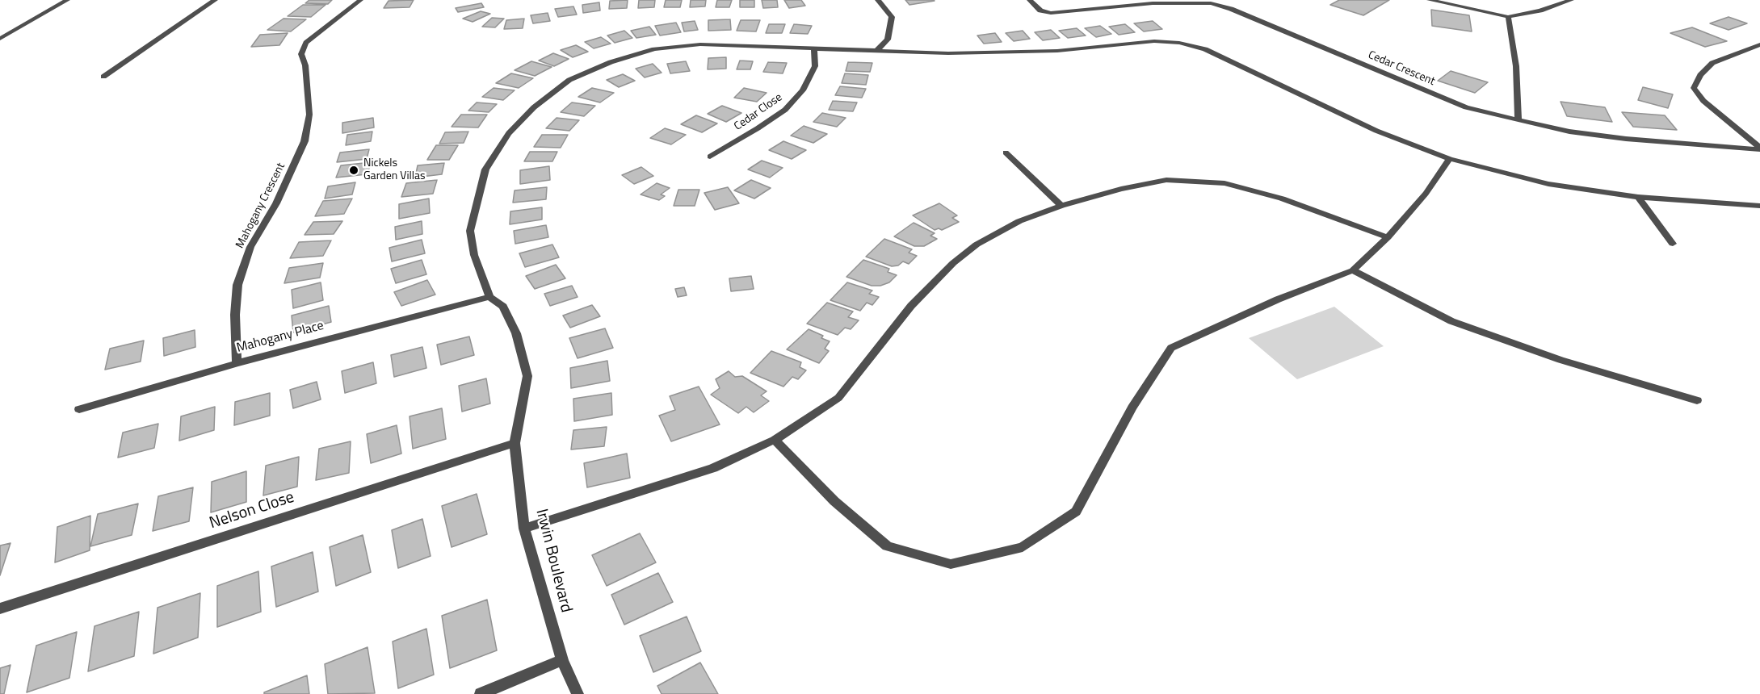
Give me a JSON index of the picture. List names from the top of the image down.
{
  "streets": {
    "street": [
      "Cedar Crescent",
      "Cedar Close",
      "Mahogany Crescent",
      "Mahogany Place",
      "Nelson Close",
      "Irwin Boulevard"
    ]
  },
  "crossings": [
    ["Mahogany Crescent", "Mahogany Place"],
    ["Mahogany Place", "Irwin Boulevard"],
    ["Nelson Close", "Irwin Boulevard"]
  ],
  "places": ["Nickels Garden Villas"]
}
